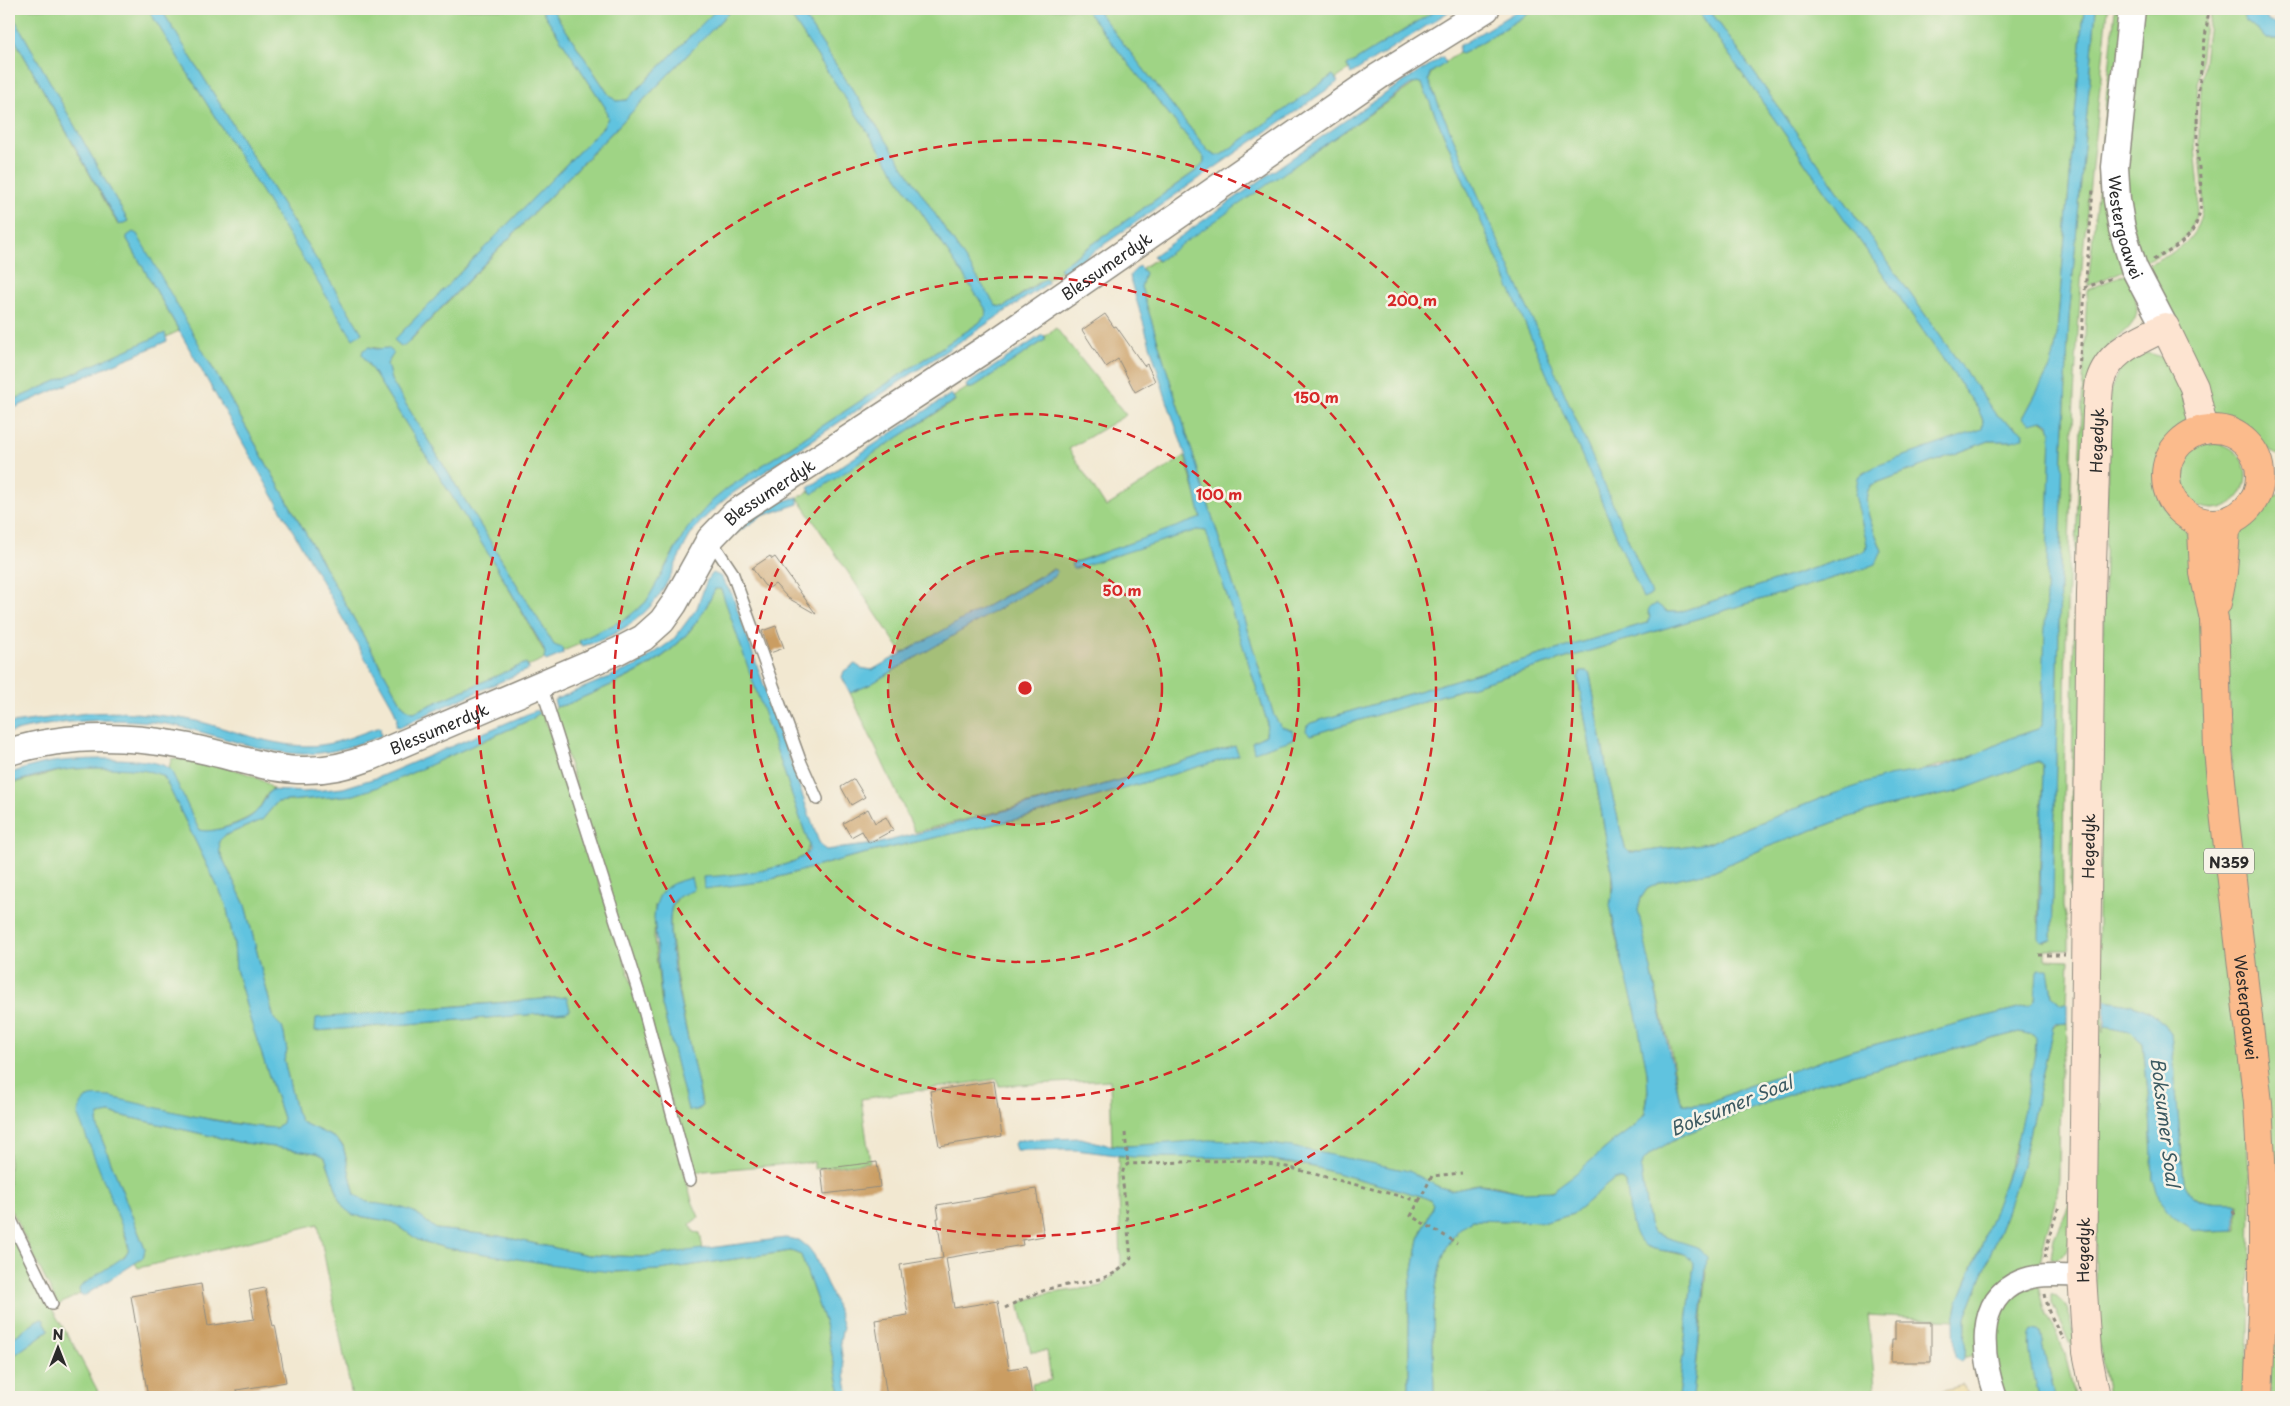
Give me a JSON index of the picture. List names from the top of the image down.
{
  "streets": {
    "highway": ["Westergoawei", "N359"],
    "main road": ["Hegedyk"],
    "street": ["Blessumerdyk"]
  },
  "crossings": [
    ["Westergoawei", "Hegedyk"]
  ],
  "water": ["Boksumer Soal"],
  "north": "top",
  "rings": [
    "200 m",
    "150 m",
    "100 m",
    "50 m"
  ]
}
